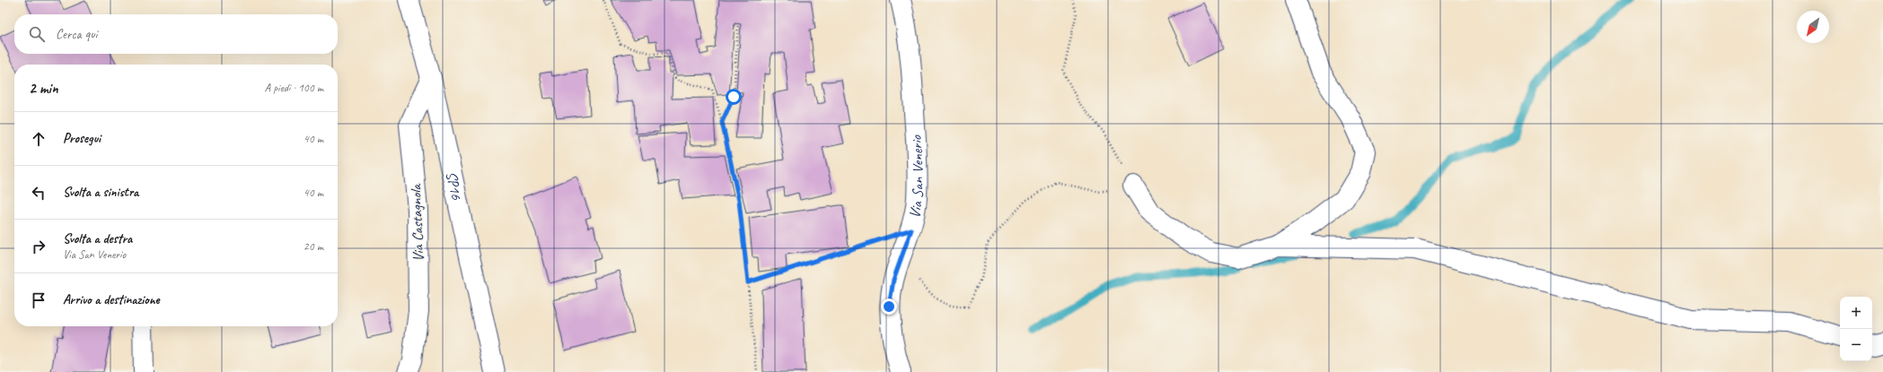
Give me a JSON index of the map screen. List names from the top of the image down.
{
  "streets": {
    "street": ["Via San Venerio", "SP16", "Via Castagnola"]
  },
  "crossings": [
    ["SP16", "Via Castagnola"]
  ],
  "north": "bottom left",
  "page": {
    "search": "Cerca qui",
    "heading": ["2 min", "A piedi · 100 m"],
    "list": [
      ["Prosegui", "40 m"],
      ["Svolta a sinistra", "40 m"],
      ["Svolta a destra", "Via San Venerio", "20 m"],
      "Arrivo a destinazione"
    ],
    "map_buttons": ["+", "−"]
  }
}
